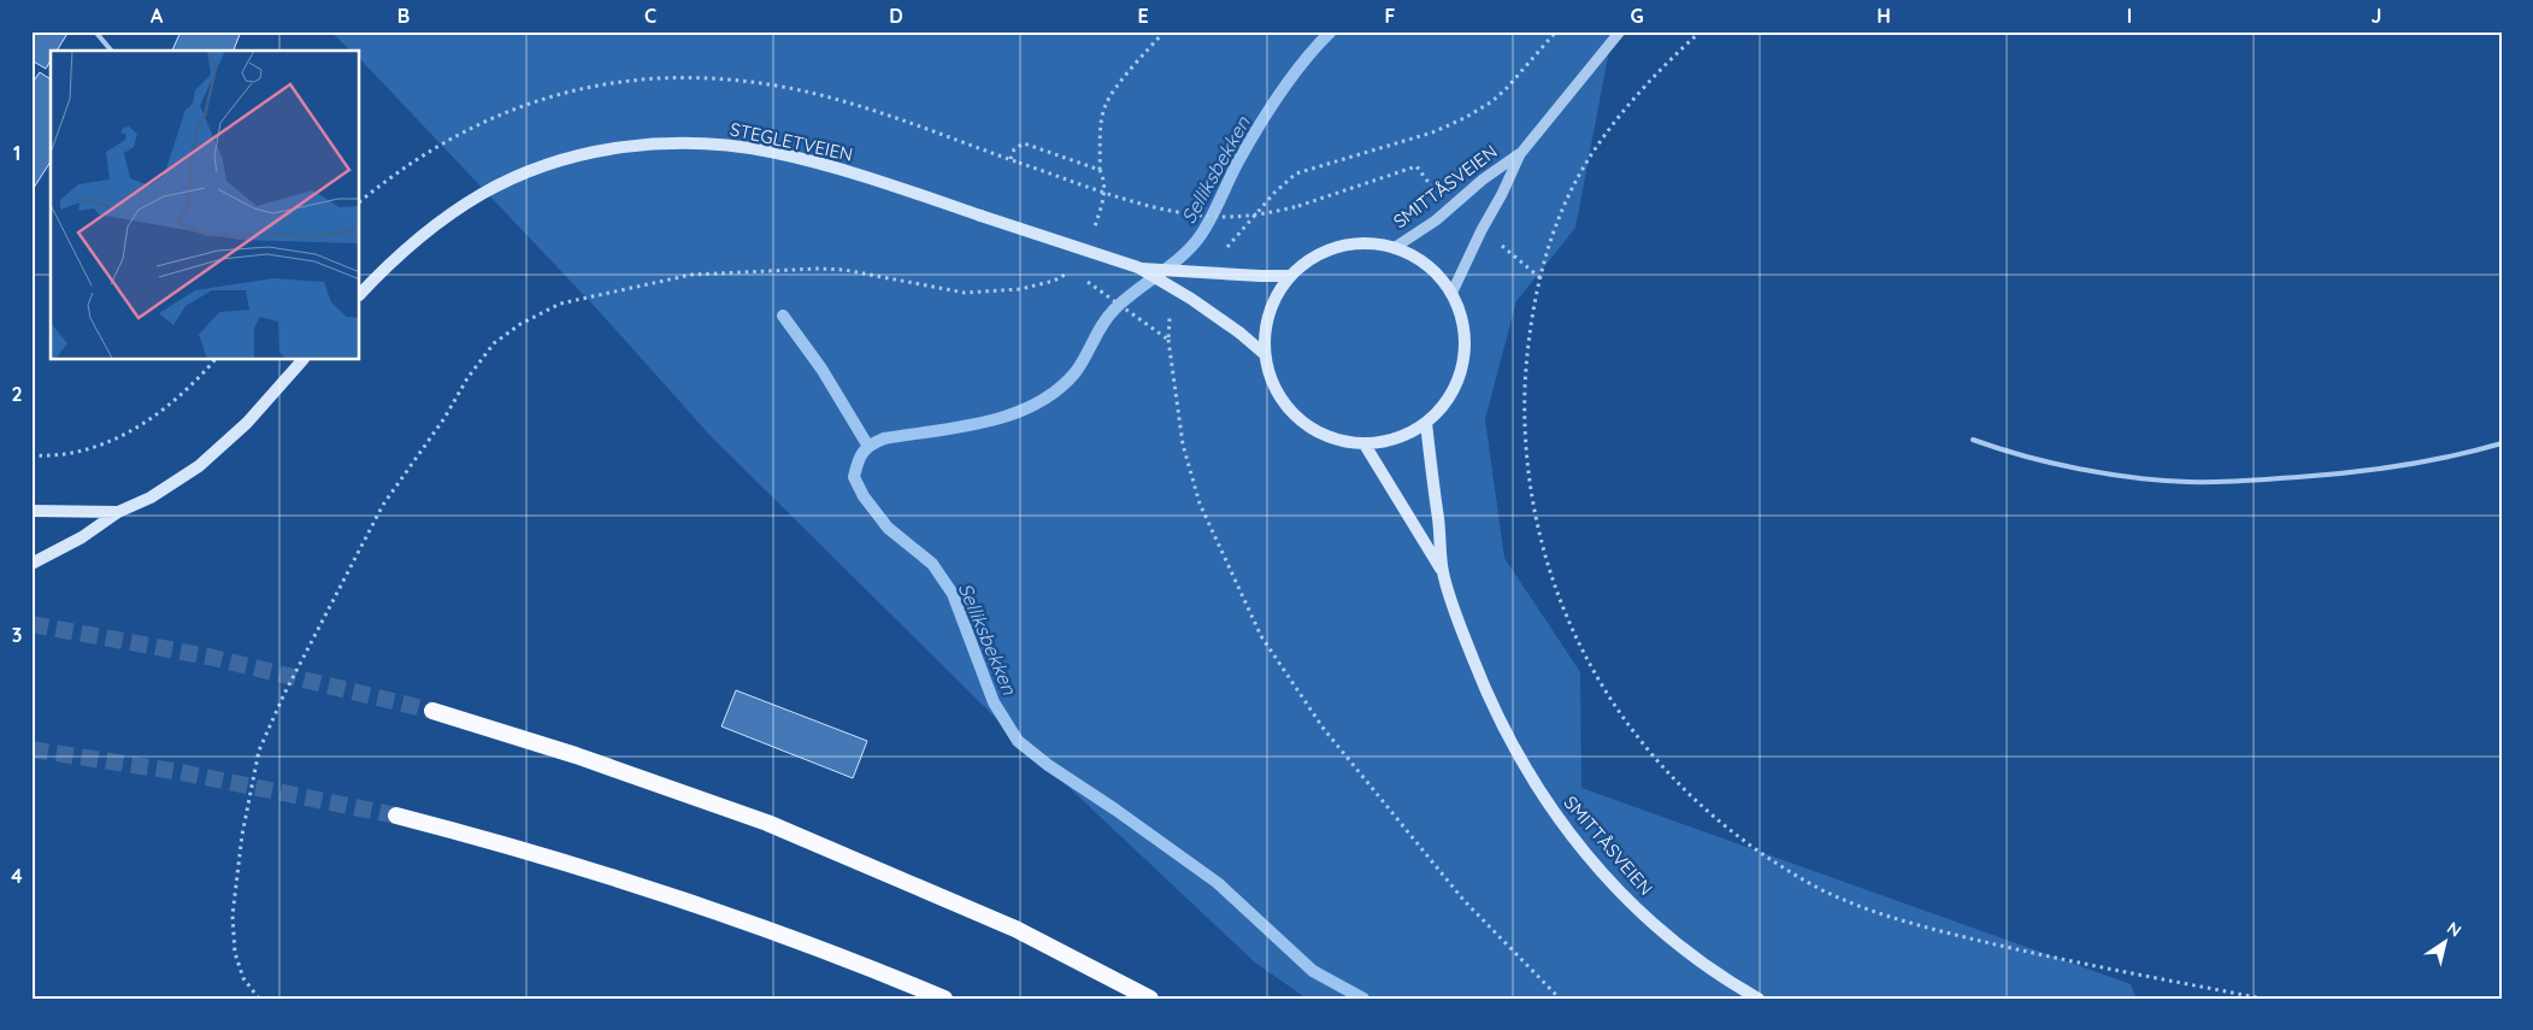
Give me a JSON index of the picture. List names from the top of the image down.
{
  "streets": {
    "main road": ["STEGLETVEIEN", "SMITTÅSVEIEN"]
  },
  "crossings": [
    ["STEGLETVEIEN", "SMITTÅSVEIEN"]
  ],
  "water": ["Selliksbekken"],
  "north": "top right",
  "grid": {
    "columns": [
      "A",
      "B",
      "C",
      "D",
      "E",
      "F",
      "G",
      "H",
      "I",
      "J"
    ],
    "rows": [
      "1",
      "2",
      "3",
      "4"
    ]
  }
}
